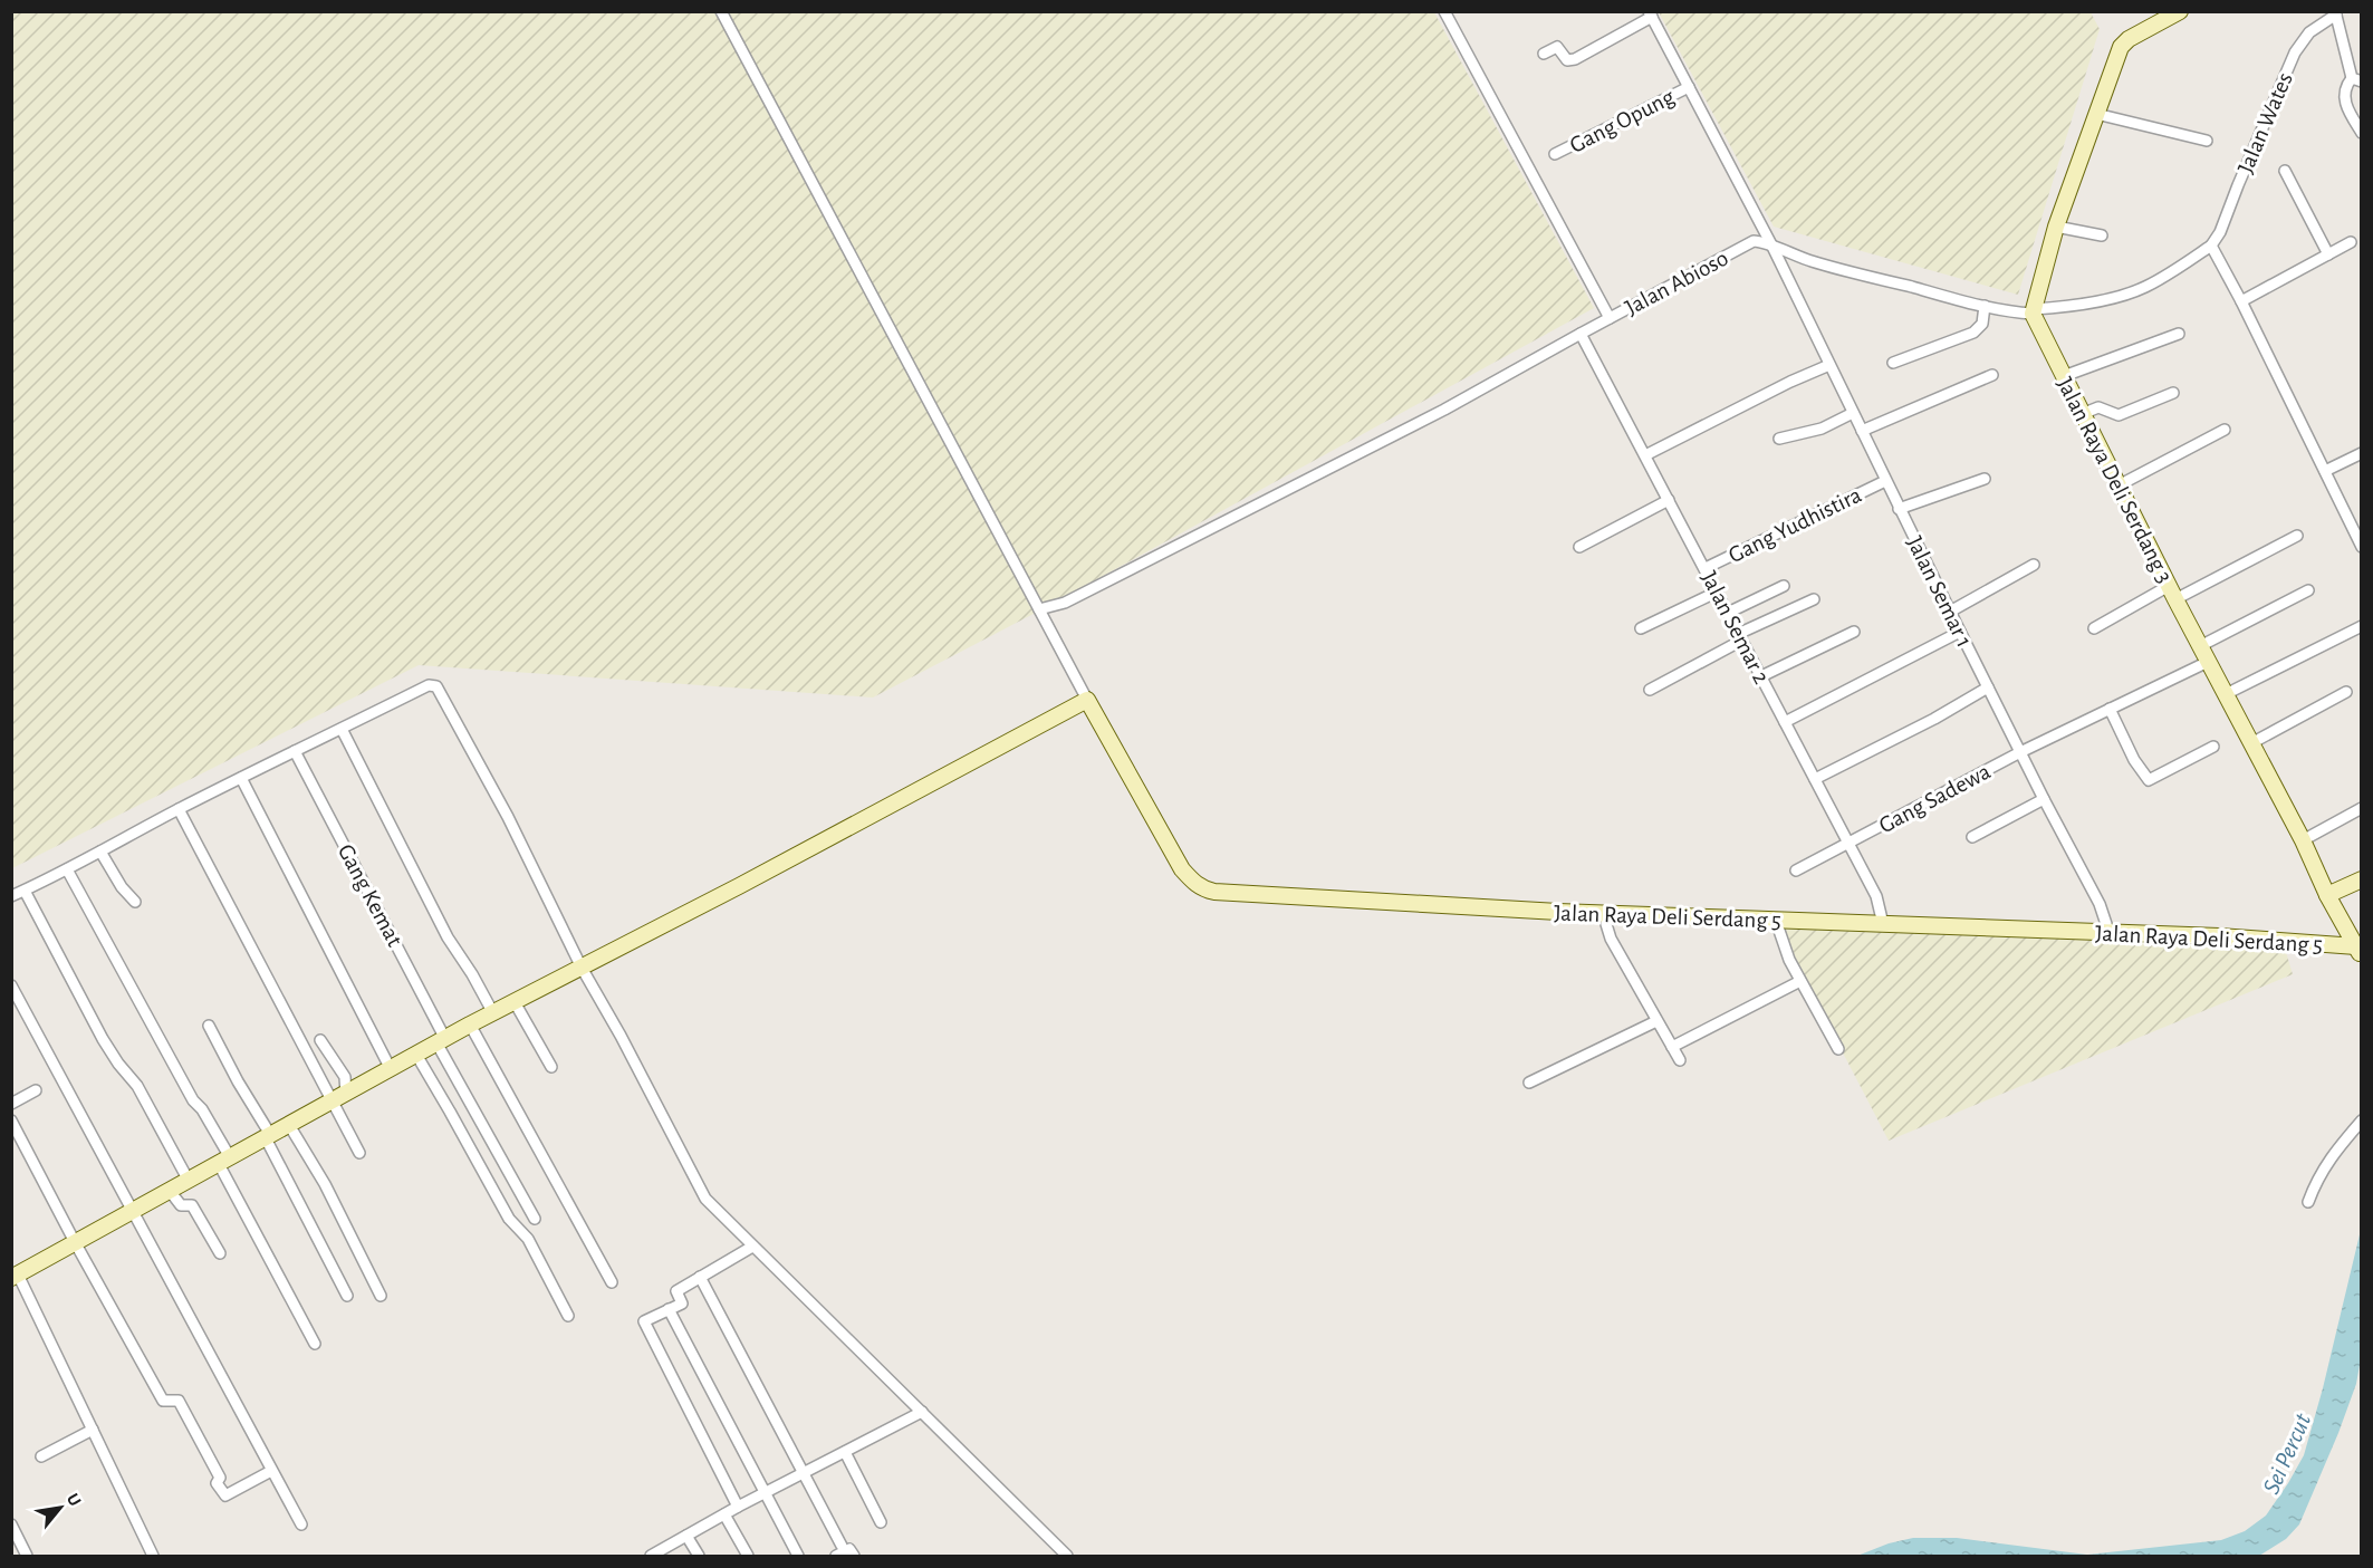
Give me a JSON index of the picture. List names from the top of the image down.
{
  "streets": {
    "street": [
      "Gang Opung",
      "Jalan Wates",
      "Jalan Abioso",
      "Jalan Raya Deli Serdang 3",
      "Gang Yudhistira",
      "Jalan Semar 1",
      "Jalan Semar 2",
      "Gang Sadewa",
      "Gang Kemat",
      "Jalan Raya Deli Serdang 5"
    ]
  },
  "crossings": [
    ["Gang Opung", "Jalan Semar 1"],
    ["Jalan Abioso", "Jalan Semar 1"],
    ["Jalan Abioso", "Jalan Semar 2"],
    ["Jalan Raya Deli Serdang 3", "Gang Sadewa"],
    ["Jalan Raya Deli Serdang 3", "Jalan Raya Deli Serdang 5"],
    ["Gang Yudhistira", "Jalan Semar 1"],
    ["Gang Yudhistira", "Jalan Semar 2"],
    ["Jalan Semar 1", "Gang Sadewa"],
    ["Jalan Semar 1", "Jalan Raya Deli Serdang 5"],
    ["Jalan Semar 2", "Gang Sadewa"],
    ["Jalan Semar 2", "Jalan Raya Deli Serdang 5"]
  ],
  "water": ["Sei Percut"],
  "north": "top right"
}
